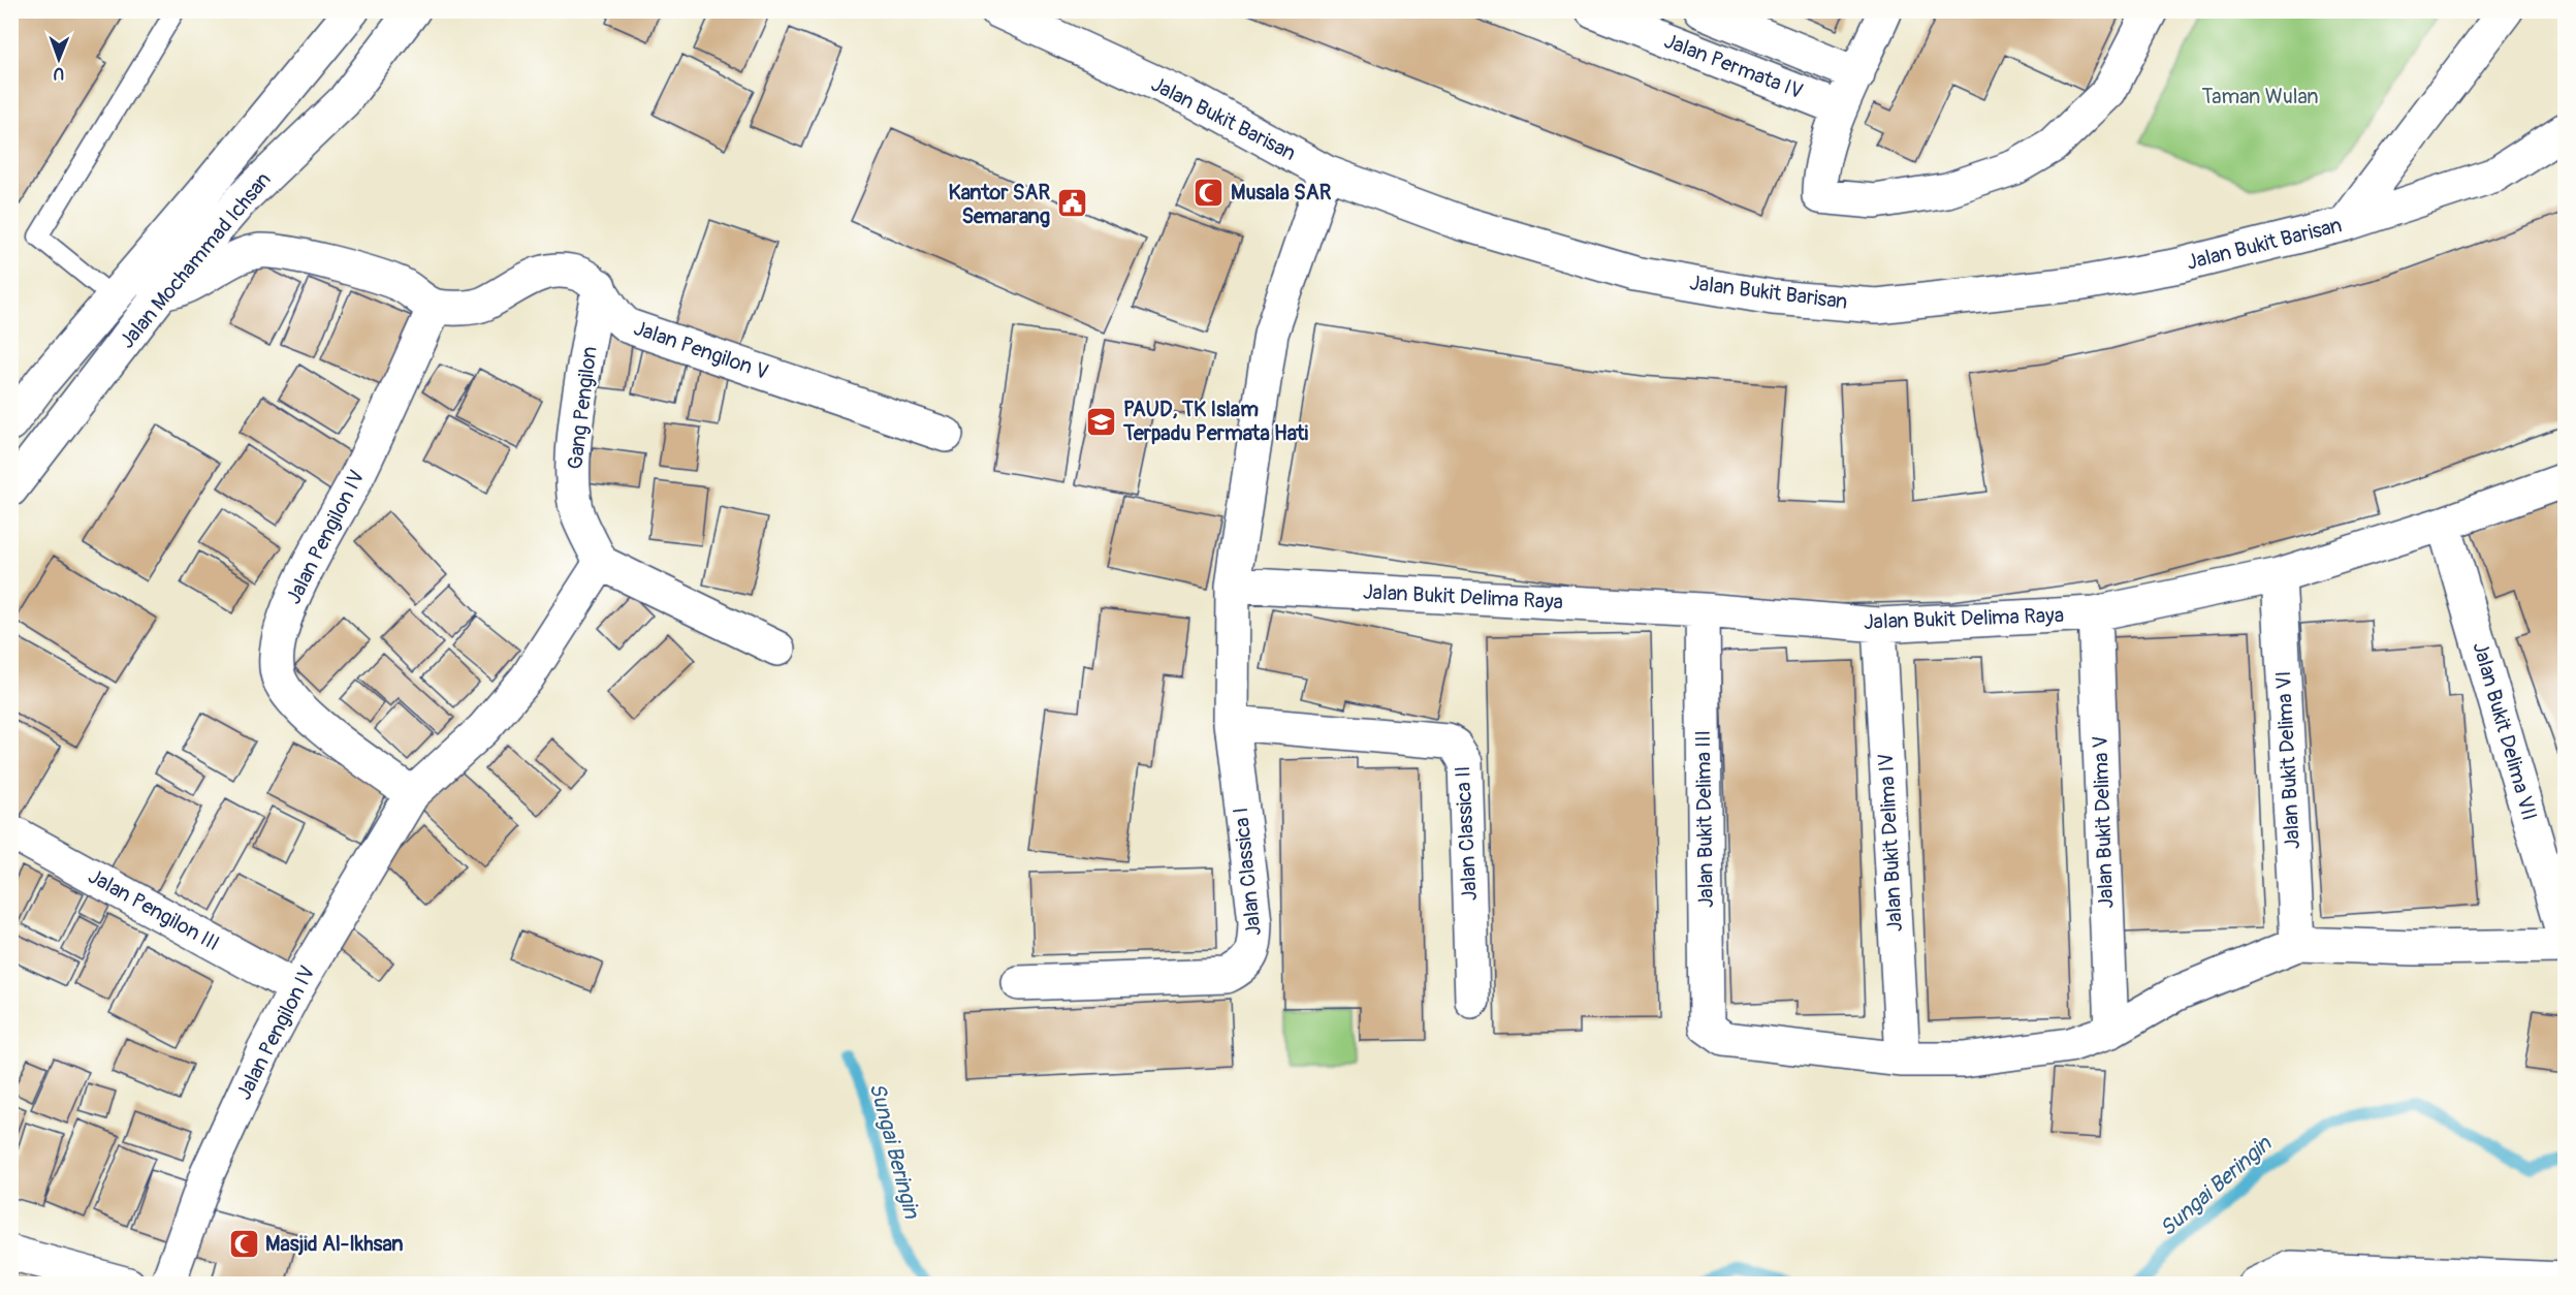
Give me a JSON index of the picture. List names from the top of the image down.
{
  "streets": {
    "street": [
      "Jalan Permata IV",
      "Jalan Bukit Barisan",
      "Jalan Mochammad Ichsan",
      "Jalan Pengilon V",
      "Gang Pengilon",
      "Jalan Pengilon IV",
      "Jalan Bukit Delima Raya",
      "Jalan Bukit Delima VII",
      "Jalan Bukit Delima VI",
      "Jalan Bukit Delima III",
      "Jalan Bukit Delima V",
      "Jalan Classica II",
      "Jalan Bukit Delima IV",
      "Jalan Classica I",
      "Jalan Pengilon III"
    ]
  },
  "crossings": [
    ["Jalan Bukit Barisan", "Jalan Classica I"],
    ["Jalan Pengilon V", "Gang Pengilon"],
    ["Gang Pengilon", "Jalan Pengilon IV"],
    ["Jalan Pengilon IV", "Jalan Pengilon III"],
    ["Jalan Bukit Delima Raya", "Jalan Bukit Delima VII"],
    ["Jalan Bukit Delima Raya", "Jalan Bukit Delima VI"],
    ["Jalan Bukit Delima Raya", "Jalan Bukit Delima III"],
    ["Jalan Bukit Delima Raya", "Jalan Bukit Delima V"],
    ["Jalan Bukit Delima Raya", "Jalan Bukit Delima IV"],
    ["Jalan Bukit Delima Raya", "Jalan Classica I"],
    ["Jalan Bukit Delima III", "Jalan Bukit Delima IV"],
    ["Jalan Classica II", "Jalan Classica I"]
  ],
  "water": ["Sungai Beringin"],
  "parks": ["Taman Wulan"],
  "places": {
    "mosque": ["Musala SAR", "Masjid Al-Ikhsan"],
    "public building": ["Kantor SAR Semarang"],
    "school or university": ["PAUD, TK Islam Terpadu Permata Hati"]
  },
  "north": "bottom"
}
